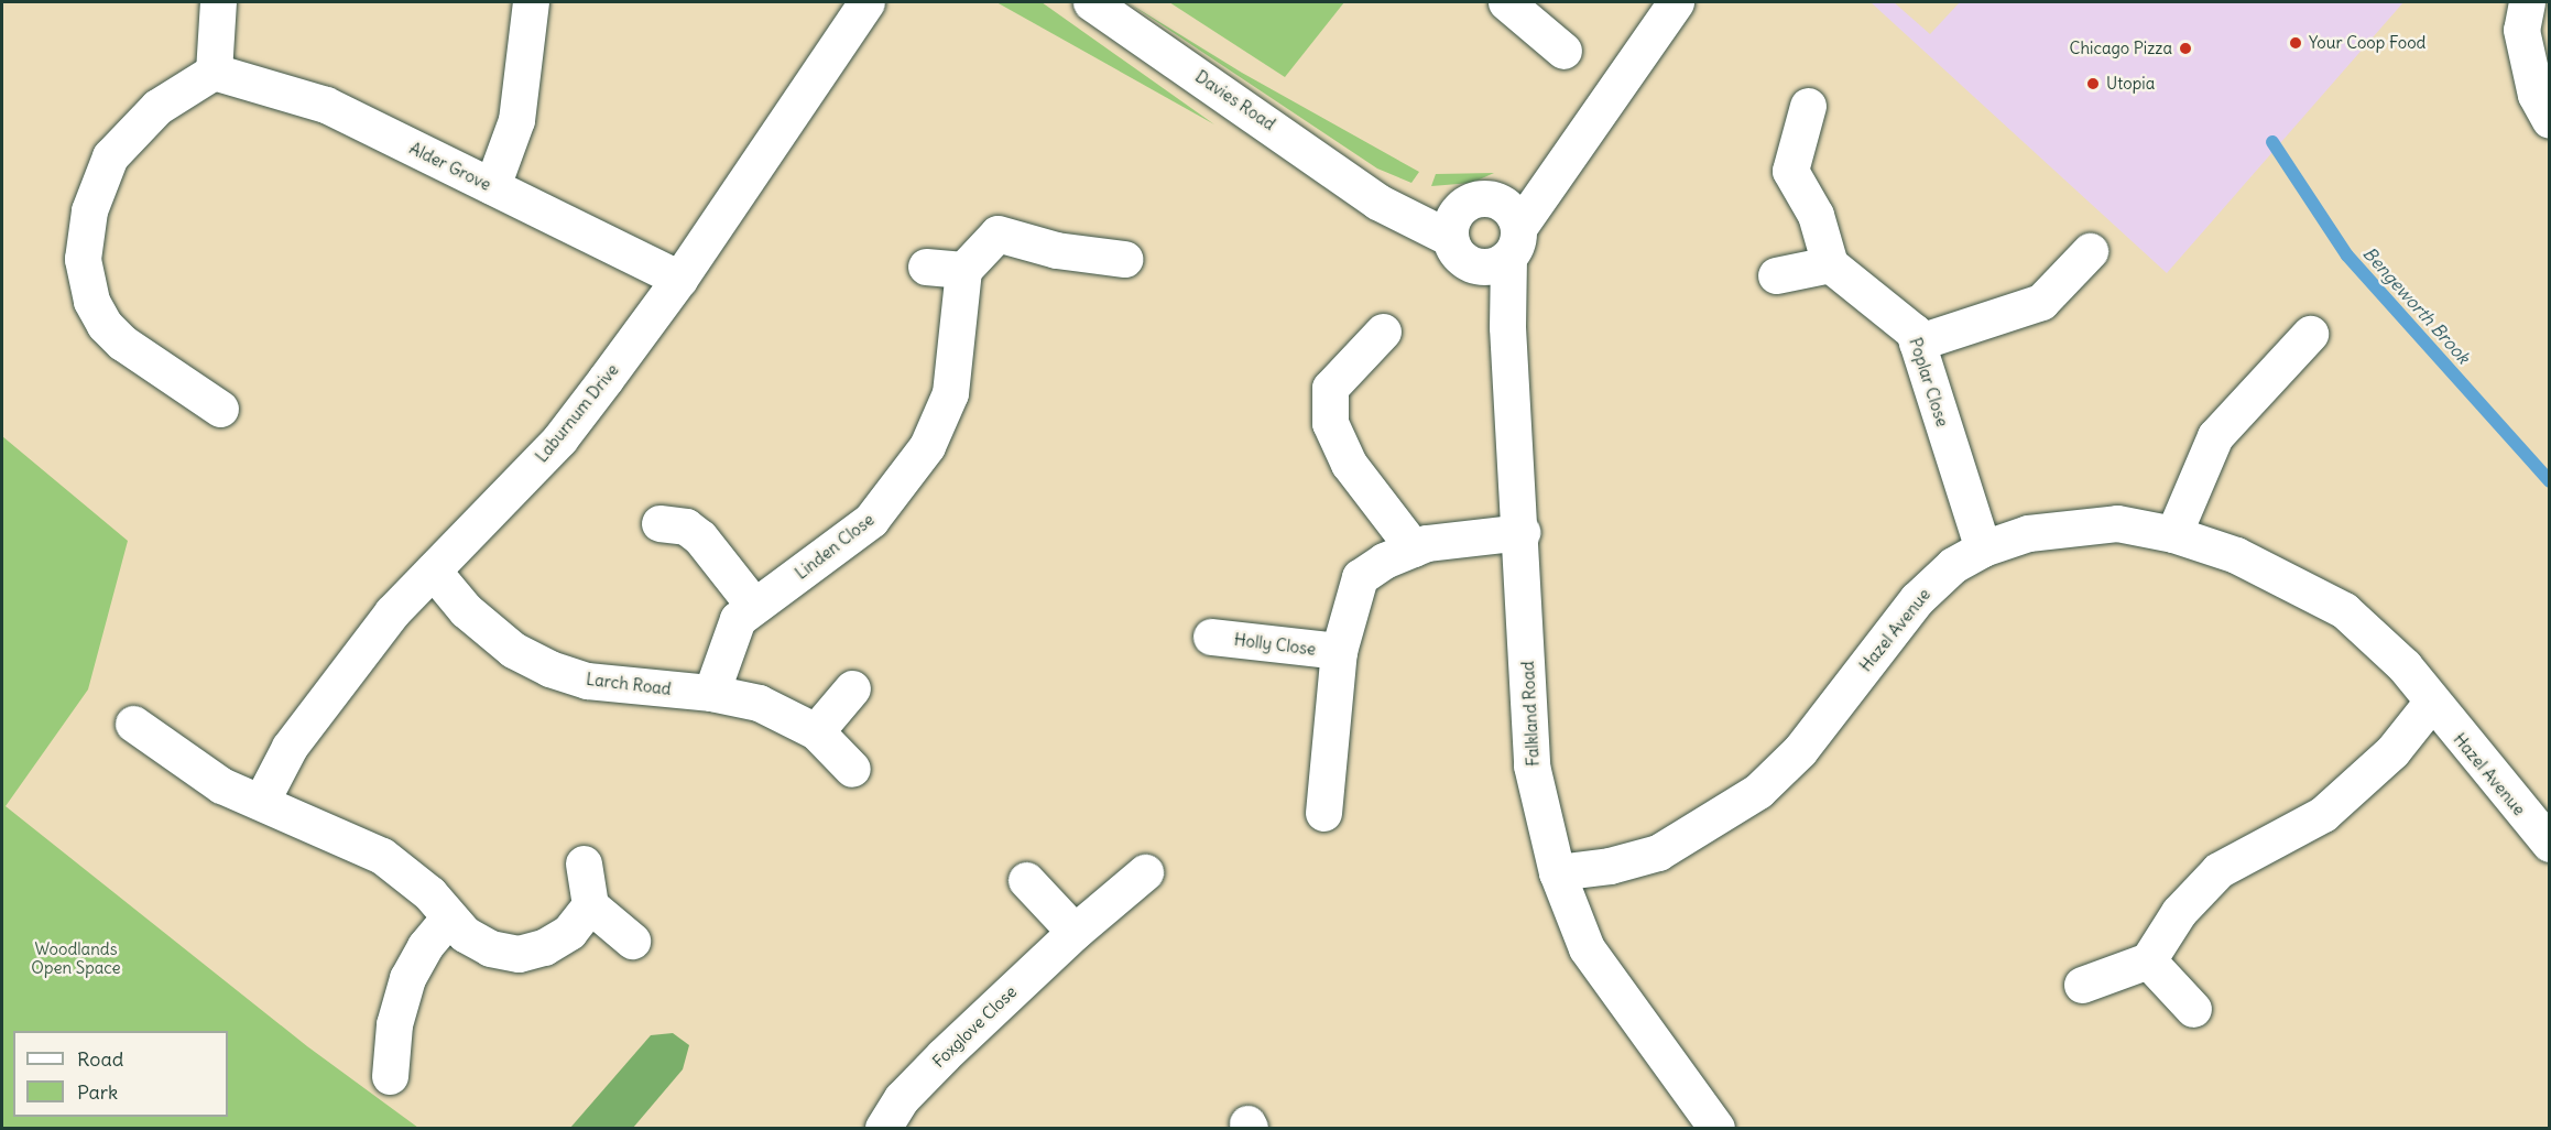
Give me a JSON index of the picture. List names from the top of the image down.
{
  "streets": {
    "street": [
      "Davies Road",
      "Alder Grove",
      "Poplar Close",
      "Laburnum Drive",
      "Linden Close",
      "Hazel Avenue",
      "Holly Close",
      "Larch Road",
      "Falkland Road",
      "Foxglove Close"
    ]
  },
  "crossings": [
    ["Davies Road", "Falkland Road"],
    ["Alder Grove", "Laburnum Drive"],
    ["Poplar Close", "Hazel Avenue"],
    ["Laburnum Drive", "Larch Road"],
    ["Linden Close", "Larch Road"],
    ["Hazel Avenue", "Falkland Road"],
    ["Holly Close", "Falkland Road"]
  ],
  "water": ["Bengeworth Brook"],
  "parks": ["Woodlands Open Space"],
  "places": ["Your Coop Food", "Chicago Pizza", "Utopia"],
  "legend": ["Road", "Park"]
}
